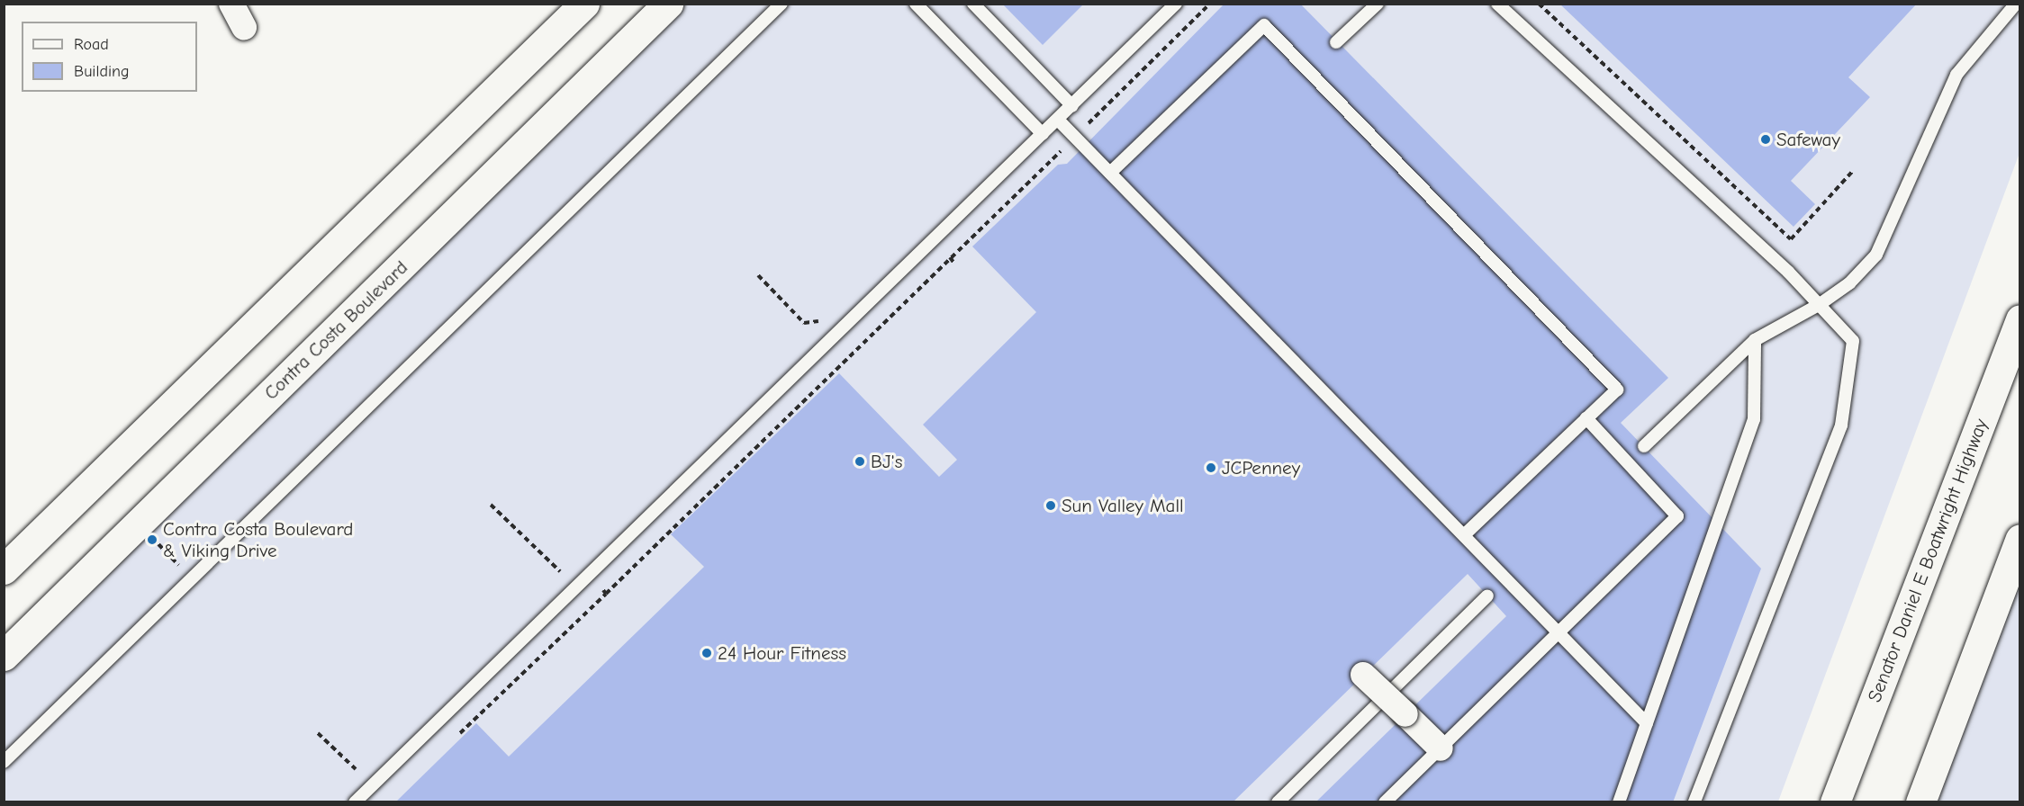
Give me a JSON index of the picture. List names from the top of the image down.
{
  "streets": {
    "main road": ["Contra Costa Boulevard", "Senator Daniel E Boatwright Highway"]
  },
  "places": [
    "Safeway",
    "BJ's",
    "JCPenney",
    "Sun Valley Mall",
    "Contra Costa Boulevard & Viking Drive",
    "24 Hour Fitness"
  ],
  "legend": ["Road", "Building"]
}
